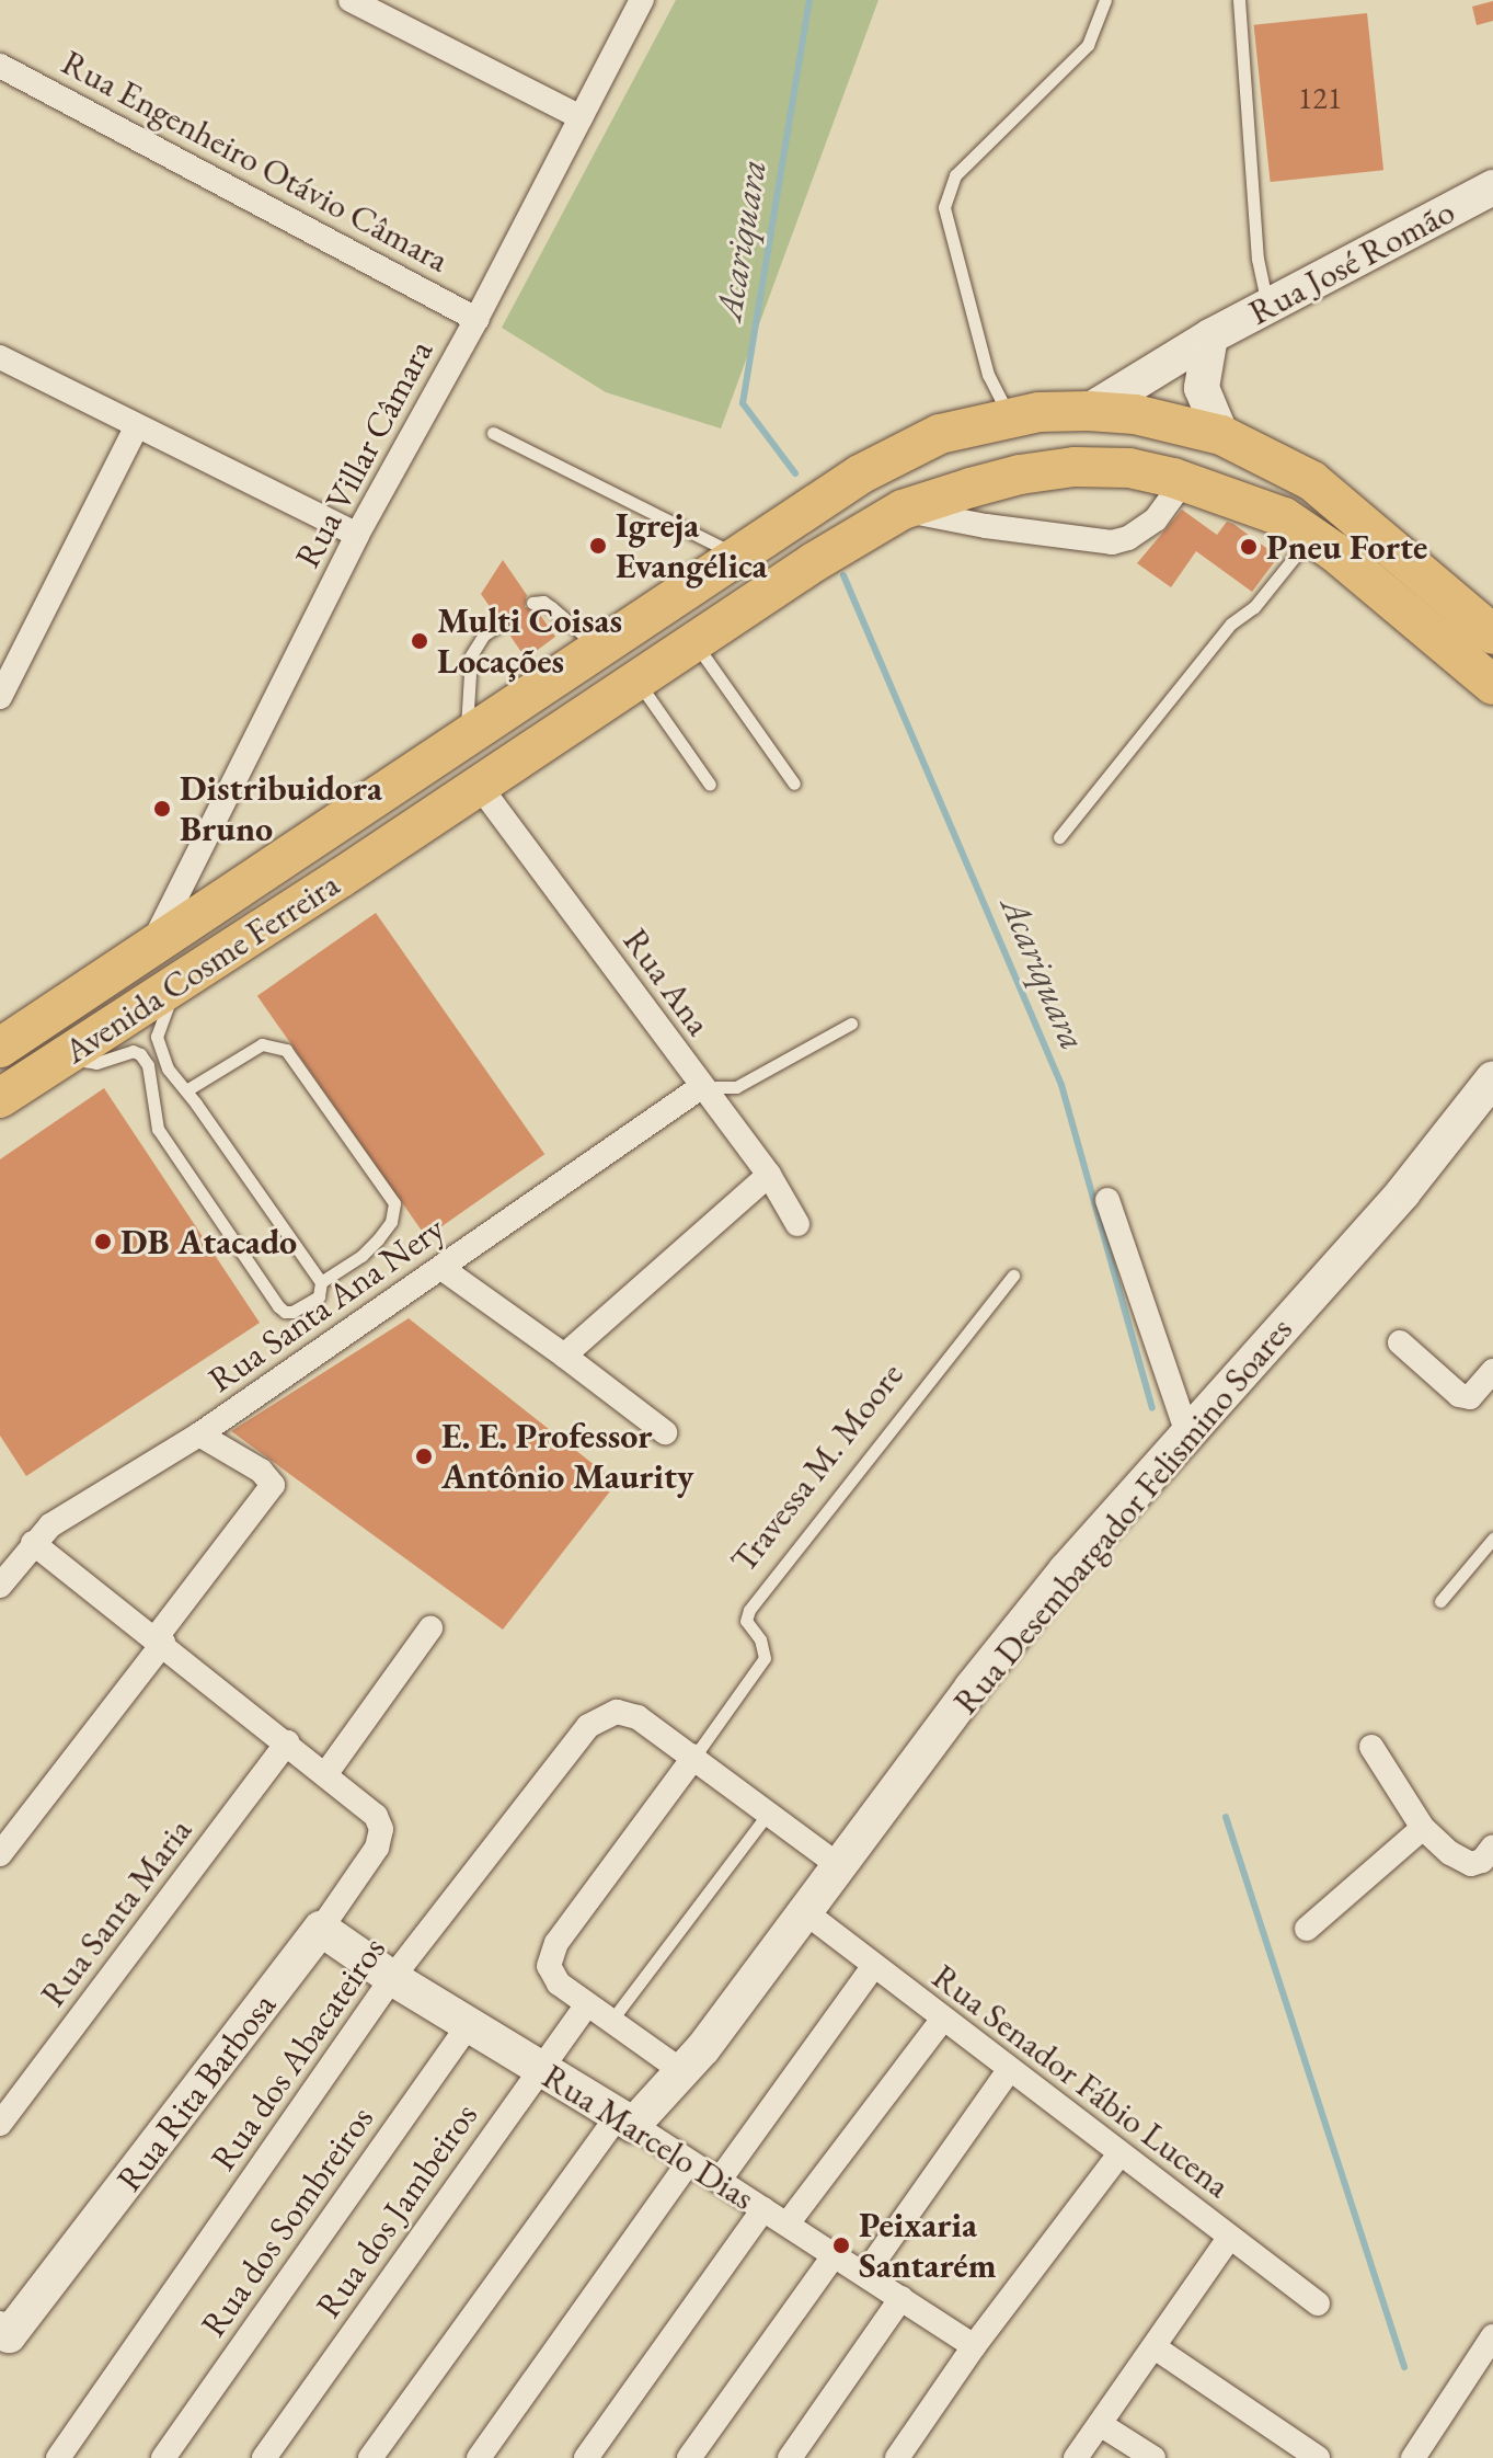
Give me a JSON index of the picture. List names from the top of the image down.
{
  "streets": {
    "main road": ["Avenida Cosme Ferreira"],
    "street": [
      "Rua Engenheiro Otávio Câmara",
      "Rua José Romão",
      "Rua Villar Câmara",
      "Rua Ana",
      "Rua Santa Ana Nery",
      "Travessa M. Moore",
      "Rua Desembargador Felismino Soares",
      "Rua Santa Maria",
      "Rua dos Abacateiros",
      "Rua Senador Fábio Lucena",
      "Rua Rita Barbosa",
      "Rua Marcelo Dias",
      "Rua dos Jambeiros",
      "Rua dos Sombreiros"
    ]
  },
  "crossings": [
    ["Rua Engenheiro Otávio Câmara", "Rua Villar Câmara"],
    ["Rua José Romão", "Avenida Cosme Ferreira"],
    ["Rua Villar Câmara", "Avenida Cosme Ferreira"],
    ["Avenida Cosme Ferreira", "Rua Ana"],
    ["Rua Ana", "Rua Santa Ana Nery"],
    ["Travessa M. Moore", "Rua dos Abacateiros"],
    ["Travessa M. Moore", "Rua dos Jambeiros"],
    ["Rua Desembargador Felismino Soares", "Rua Senador Fábio Lucena"],
    ["Rua Desembargador Felismino Soares", "Rua Marcelo Dias"],
    ["Rua dos Abacateiros", "Rua Marcelo Dias"],
    ["Rua Rita Barbosa", "Rua Marcelo Dias"],
    ["Rua Marcelo Dias", "Rua dos Jambeiros"],
    ["Rua Marcelo Dias", "Rua dos Sombreiros"]
  ],
  "water": ["Acariquara"],
  "places": [
    "Igreja Evangélica",
    "Pneu Forte",
    "Multi Coisas Locações",
    "Distribuidora Bruno",
    "DB Atacado",
    "E. E. Professor Antônio Maurity",
    "Peixaria Santarém"
  ],
  "house_numbers": ["121"]
}
